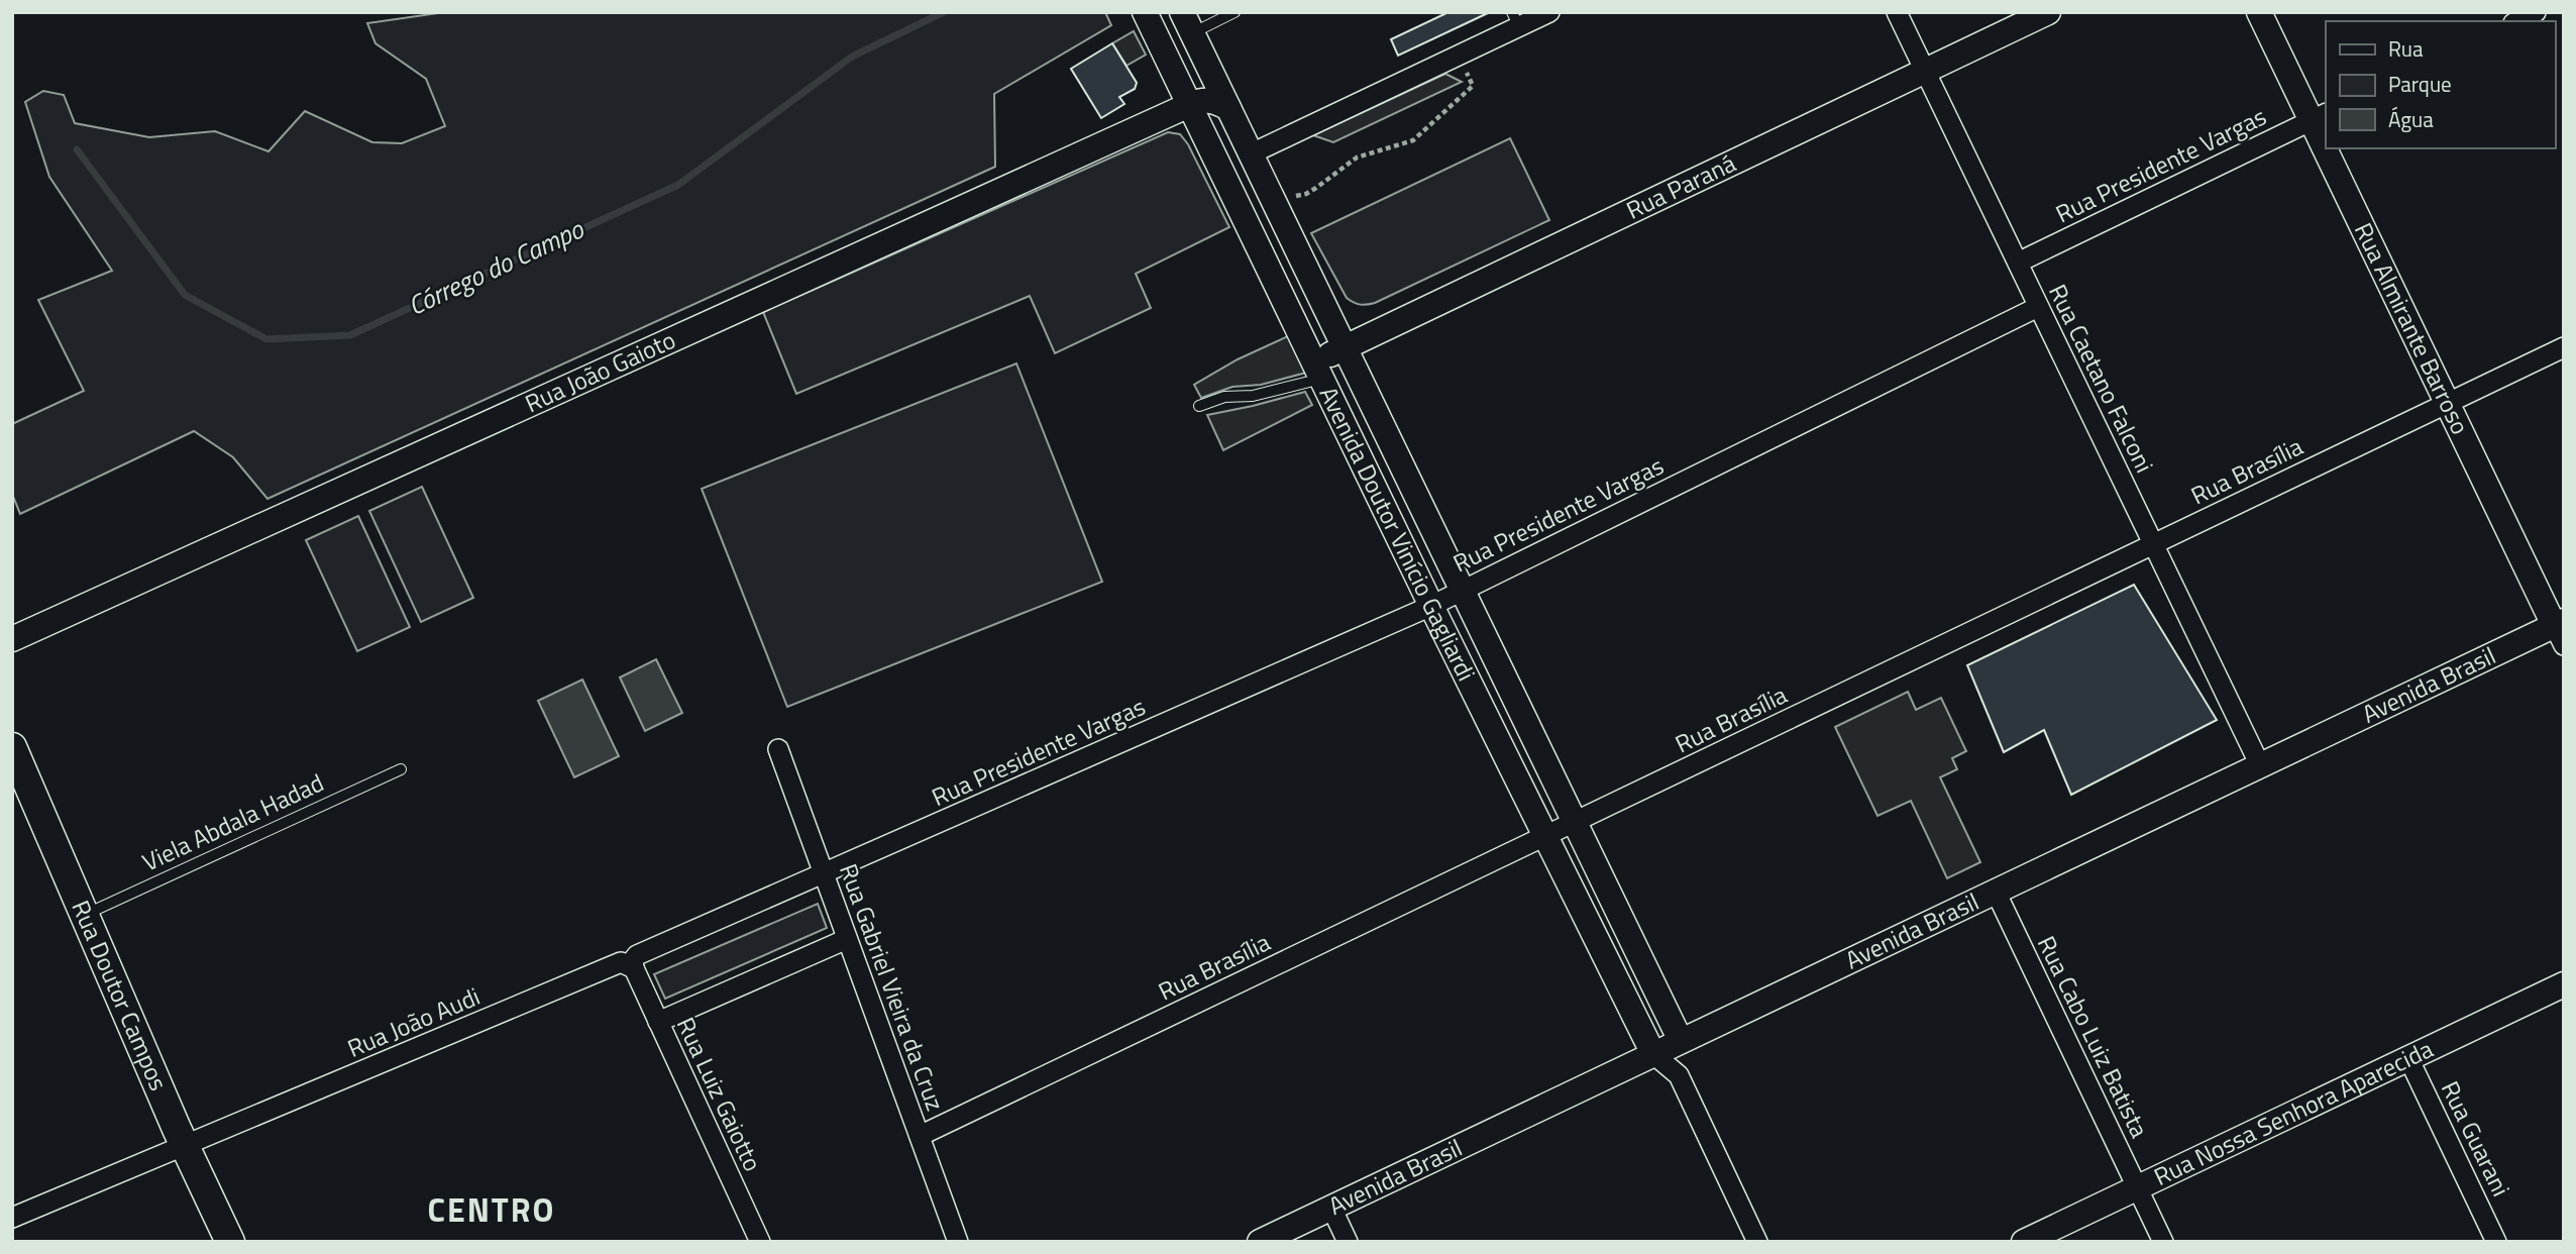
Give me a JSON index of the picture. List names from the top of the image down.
{
  "streets": {
    "main road": ["Rua Doutor Campos"],
    "street": [
      "Rua Presidente Vargas",
      "Rua Paraná",
      "Rua Almirante Barroso",
      "Rua João Gaioto",
      "Rua Caetano Falconi",
      "Rua Brasília",
      "Avenida Doutor Vinício Gagliardi",
      "Avenida Brasil",
      "Rua Gabriel Vieira da Cruz",
      "Rua João Audi",
      "Rua Cabo Luiz Batista",
      "Rua Luiz Gaiotto",
      "Rua Nossa Senhora Aparecida",
      "Rua Guarani"
    ],
    "lane": ["Viela Abdala Hadad"]
  },
  "crossings": [
    ["Rua Presidente Vargas", "Rua Almirante Barroso"],
    ["Rua Presidente Vargas", "Rua Caetano Falconi"],
    ["Rua Presidente Vargas", "Avenida Doutor Vinício Gagliardi"],
    ["Rua Presidente Vargas", "Rua Gabriel Vieira da Cruz"],
    ["Rua Paraná", "Rua Caetano Falconi"],
    ["Rua Paraná", "Avenida Doutor Vinício Gagliardi"],
    ["Rua Almirante Barroso", "Rua Brasília"],
    ["Rua Almirante Barroso", "Avenida Brasil"],
    ["Rua João Gaioto", "Avenida Doutor Vinício Gagliardi"],
    ["Rua Caetano Falconi", "Rua Brasília"],
    ["Rua Caetano Falconi", "Avenida Brasil"],
    ["Rua Brasília", "Avenida Doutor Vinício Gagliardi"],
    ["Rua Brasília", "Rua Gabriel Vieira da Cruz"],
    ["Avenida Doutor Vinício Gagliardi", "Avenida Brasil"],
    ["Avenida Brasil", "Rua Cabo Luiz Batista"],
    ["Viela Abdala Hadad", "Rua Doutor Campos"],
    ["Rua Doutor Campos", "Rua João Audi"],
    ["Rua João Audi", "Rua Luiz Gaiotto"],
    ["Rua Cabo Luiz Batista", "Rua Nossa Senhora Aparecida"],
    ["Rua Nossa Senhora Aparecida", "Rua Guarani"]
  ],
  "districts": ["CENTRO"],
  "water": ["Córrego do Campo"],
  "legend": ["Rua", "Parque", "Água"]
}
